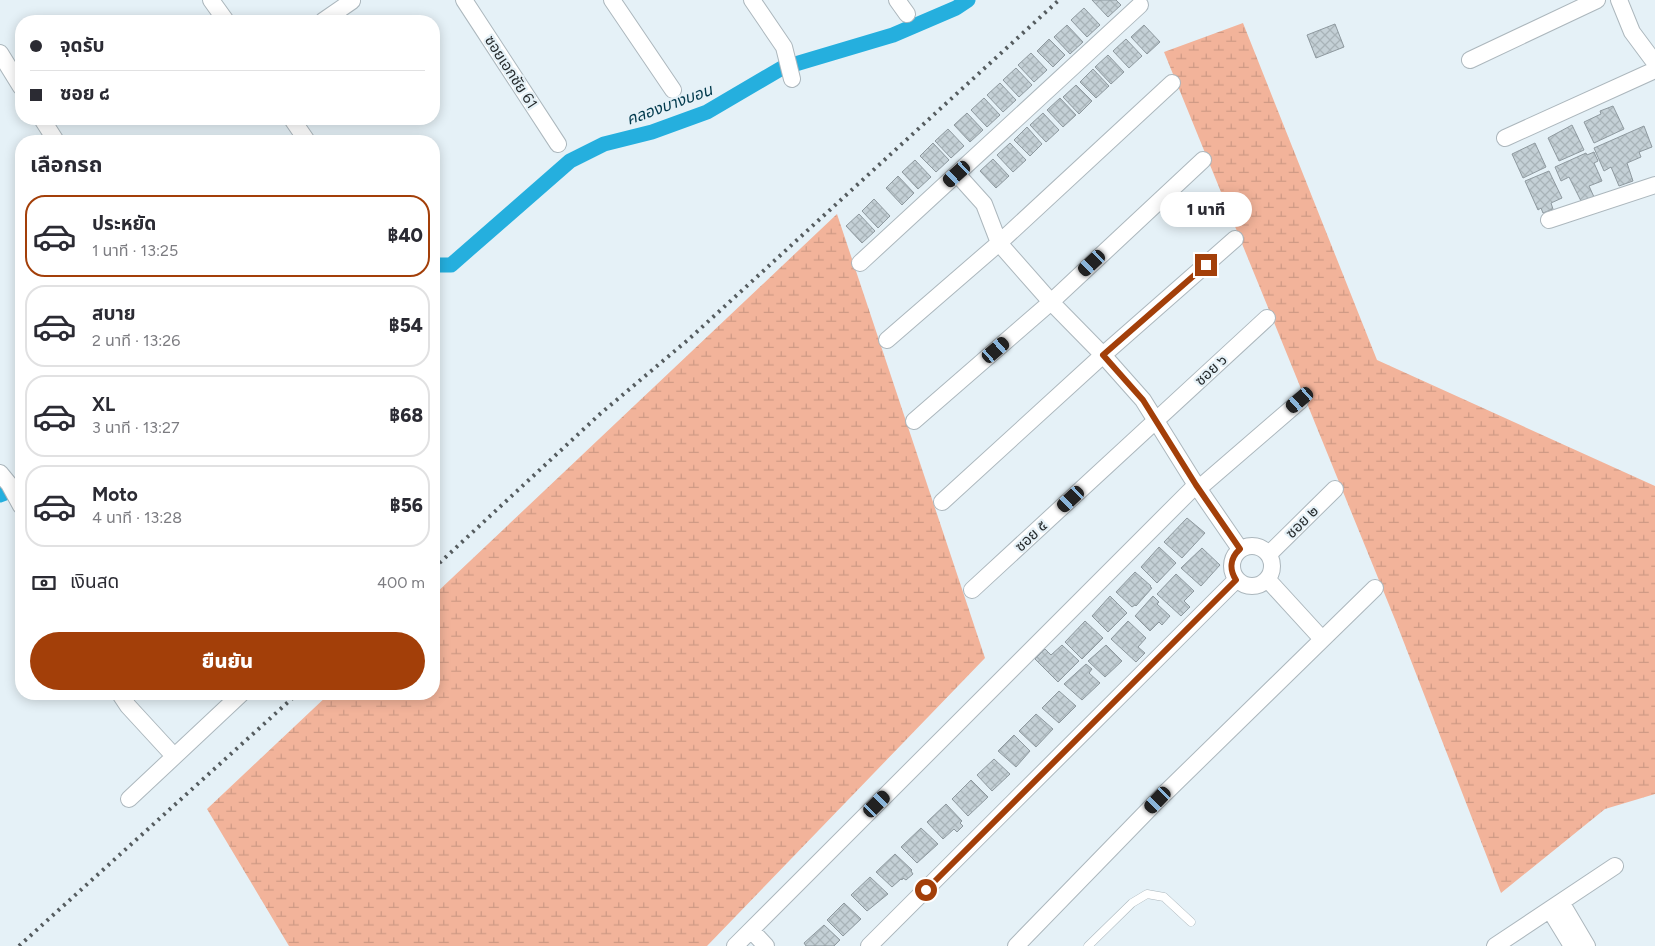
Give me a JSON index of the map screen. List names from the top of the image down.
{
  "streets": {
    "street": [
      "ซอยเอกชัย 61",
      "ซอย ๖",
      "ซอย ๒",
      "ซอย ๕"
    ]
  },
  "crossings": [
    ["ซอย ๖", "ซอย ๕"]
  ],
  "water": ["คลองบางบอน"],
  "page": {
    "banner": ["จุดรับ", "ซอย ๘"],
    "heading": "เลือกรถ",
    "bubble": "1 นาที",
    "list": [
      {
        "name": "ประหยัด",
        "note": "1 นาที · 13:25",
        "value": "฿40"
      },
      {
        "name": "สบาย",
        "note": "2 นาที · 13:26",
        "value": "฿54"
      },
      {
        "name": "XL",
        "note": "3 นาที · 13:27",
        "value": "฿68"
      },
      {
        "name": "Moto",
        "note": "4 นาที · 13:28",
        "value": "฿56"
      }
    ],
    "pay": ["เงินสด", "400 m"],
    "buttons": "ยืนยัน"
  }
}
